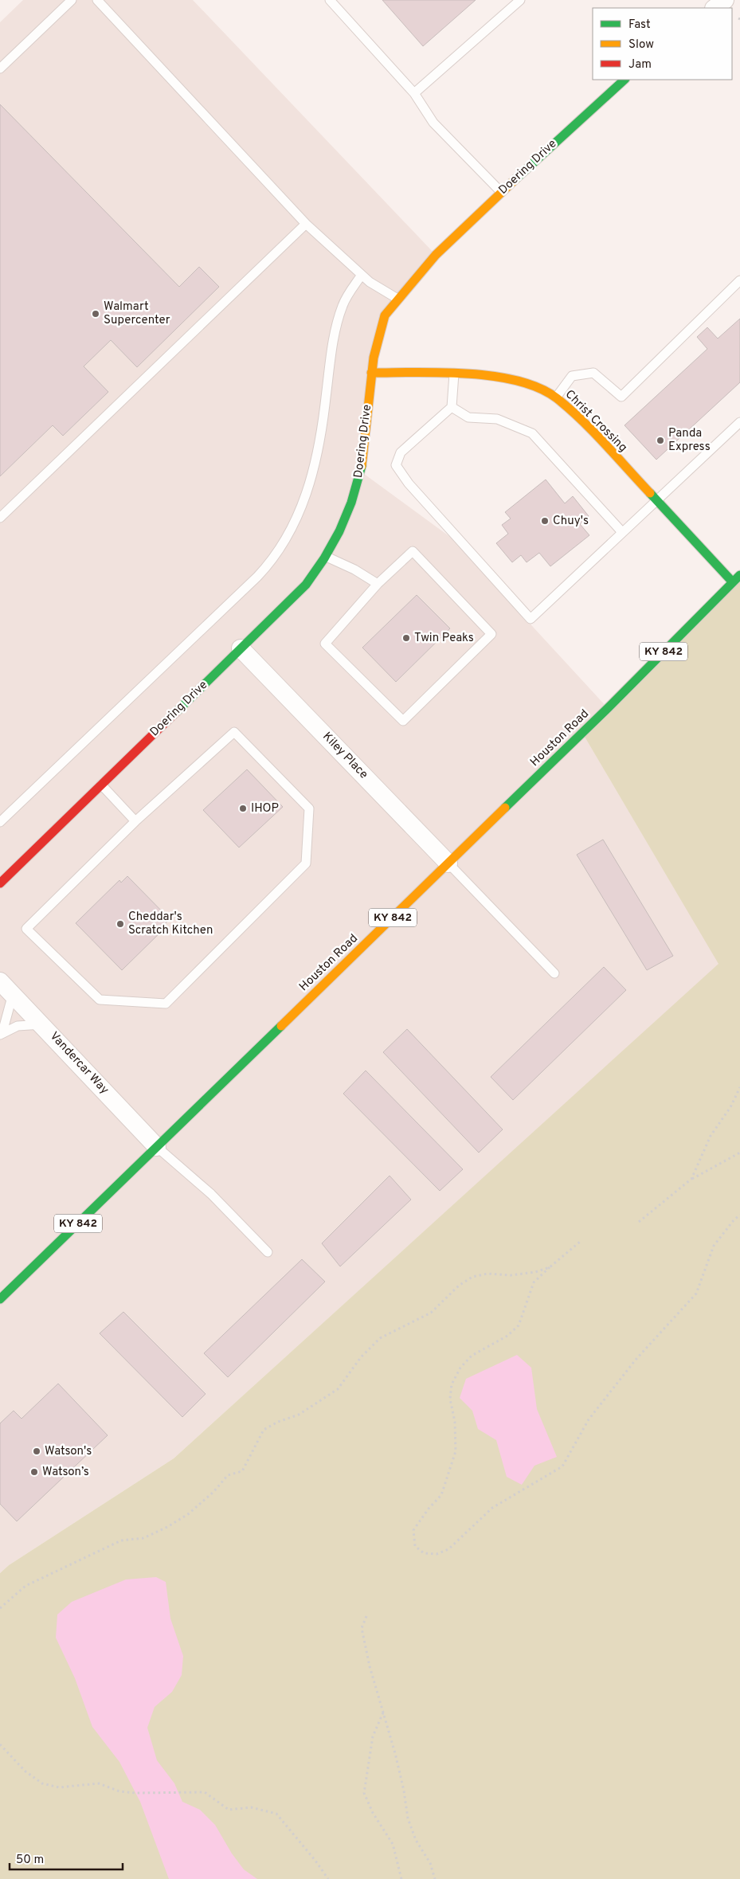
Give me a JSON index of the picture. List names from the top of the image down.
{
  "streets": {
    "street": [
      "Doering Drive",
      "Christ Crossing",
      "KY 842",
      "Houston Road",
      "Kiley Place",
      "Vandercar Way"
    ]
  },
  "crossings": [
    ["Doering Drive", "Christ Crossing"],
    ["Doering Drive", "Kiley Place"],
    ["Christ Crossing", "Houston Road"],
    ["Houston Road", "Kiley Place"],
    ["Houston Road", "Vandercar Way"]
  ],
  "places": [
    "Walmart Supercenter",
    "Panda Express",
    "Chuy's",
    "Twin Peaks",
    "IHOP",
    "Cheddar's Scratch Kitchen",
    "Watson's",
    "Watson’s"
  ],
  "legend": ["Fast", "Slow", "Jam"],
  "scale_bar": "50 m"
}
